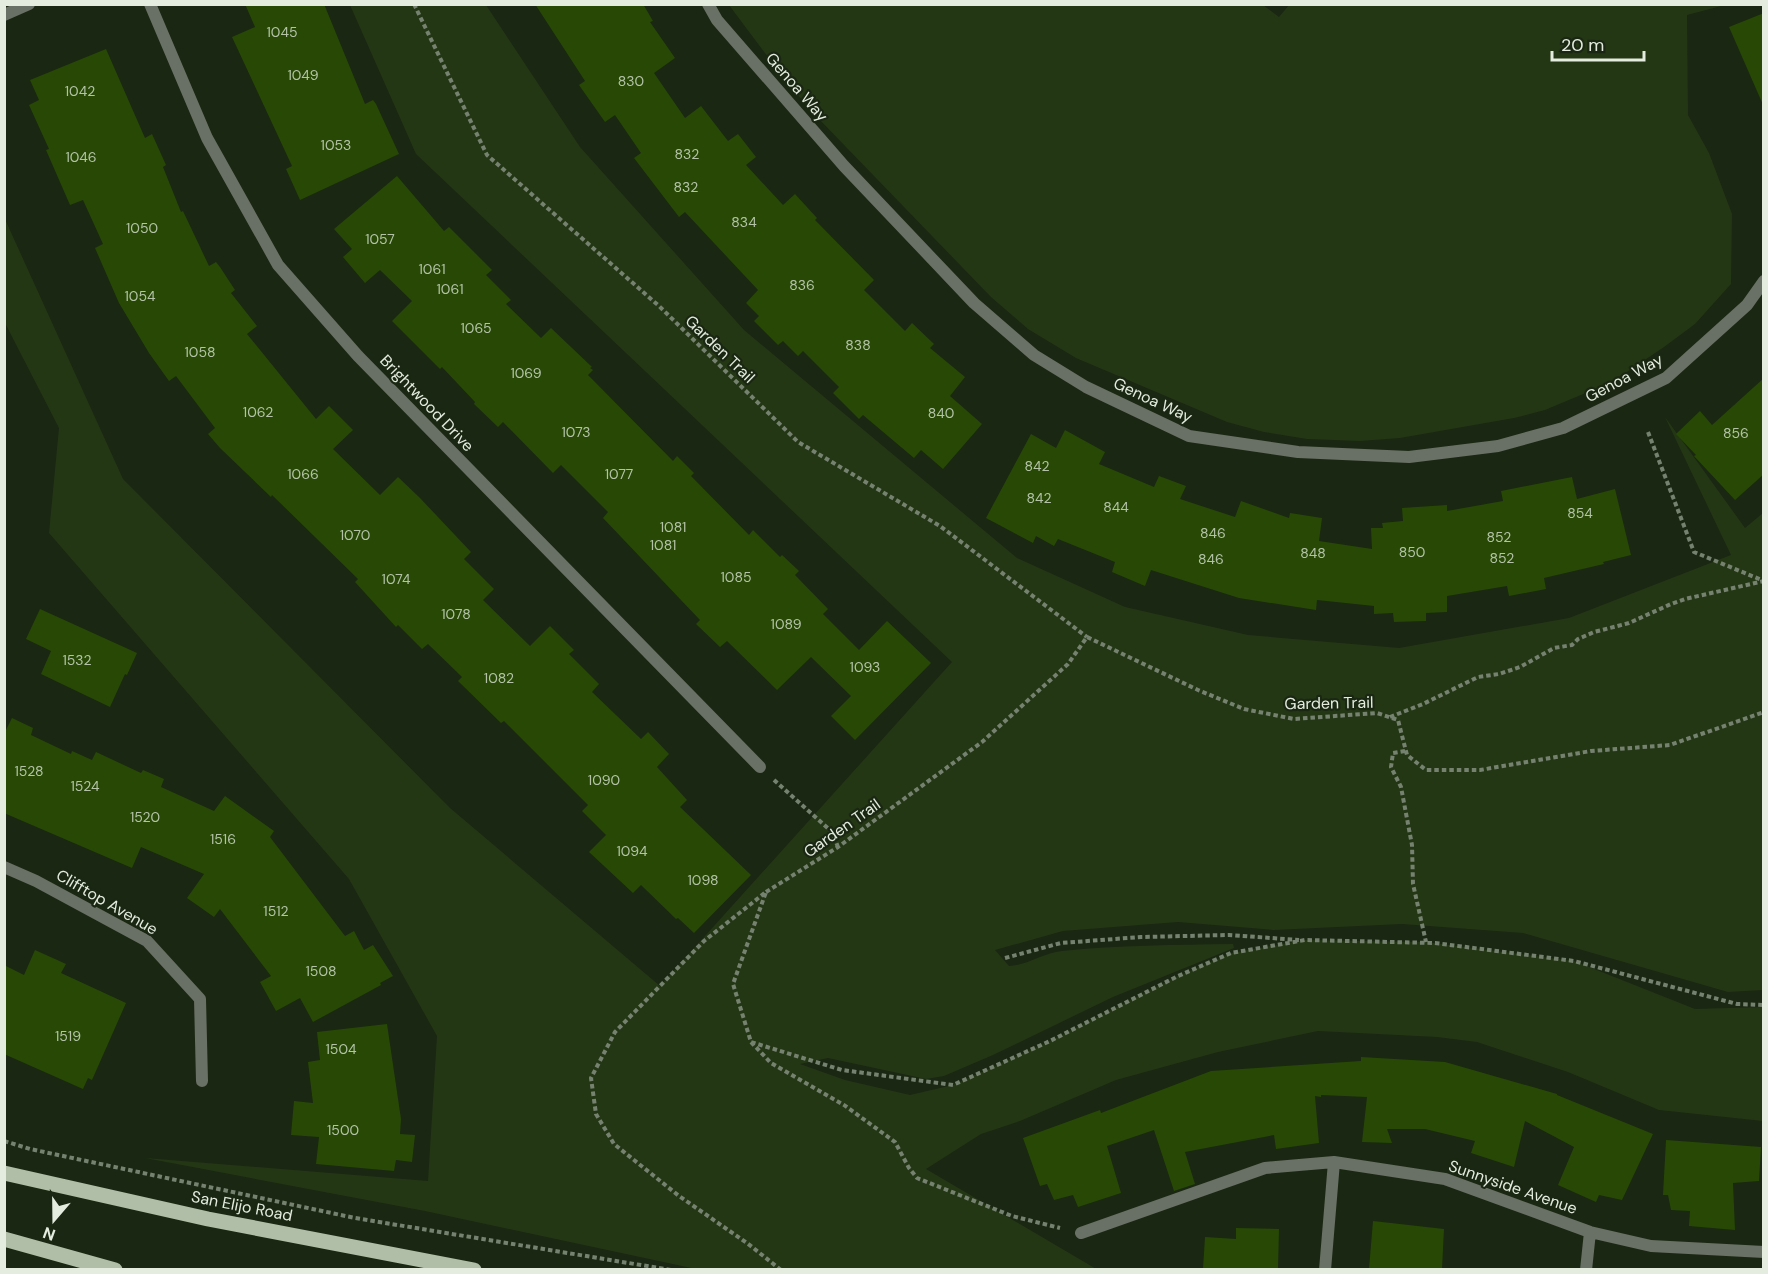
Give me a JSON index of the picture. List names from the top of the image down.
{
  "streets": {
    "main road": ["San Elijo Road"],
    "street": [
      "Genoa Way",
      "Brightwood Drive",
      "Clifftop Avenue",
      "Sunnyside Avenue"
    ],
    "path": ["Garden Trail"]
  },
  "house_numbers": [
    "1045",
    "1049",
    "830",
    "1042",
    "1053",
    "832",
    "1046",
    "832",
    "834",
    "1050",
    "1057",
    "1061",
    "836",
    "1061",
    "1054",
    "1065",
    "838",
    "1058",
    "1069",
    "1062",
    "840",
    "1073",
    "856",
    "842",
    "1066",
    "1077",
    "842",
    "844",
    "854",
    "1081",
    "846",
    "1070",
    "852",
    "1081",
    "850",
    "848",
    "852",
    "846",
    "1085",
    "1074",
    "1078",
    "1089",
    "1532",
    "1093",
    "1082",
    "1528",
    "1090",
    "1524",
    "1520",
    "1516",
    "1094",
    "1098",
    "1512",
    "1508",
    "1519",
    "1504",
    "1500"
  ],
  "scale_bar": "20 m",
  "north": "bottom"
}
